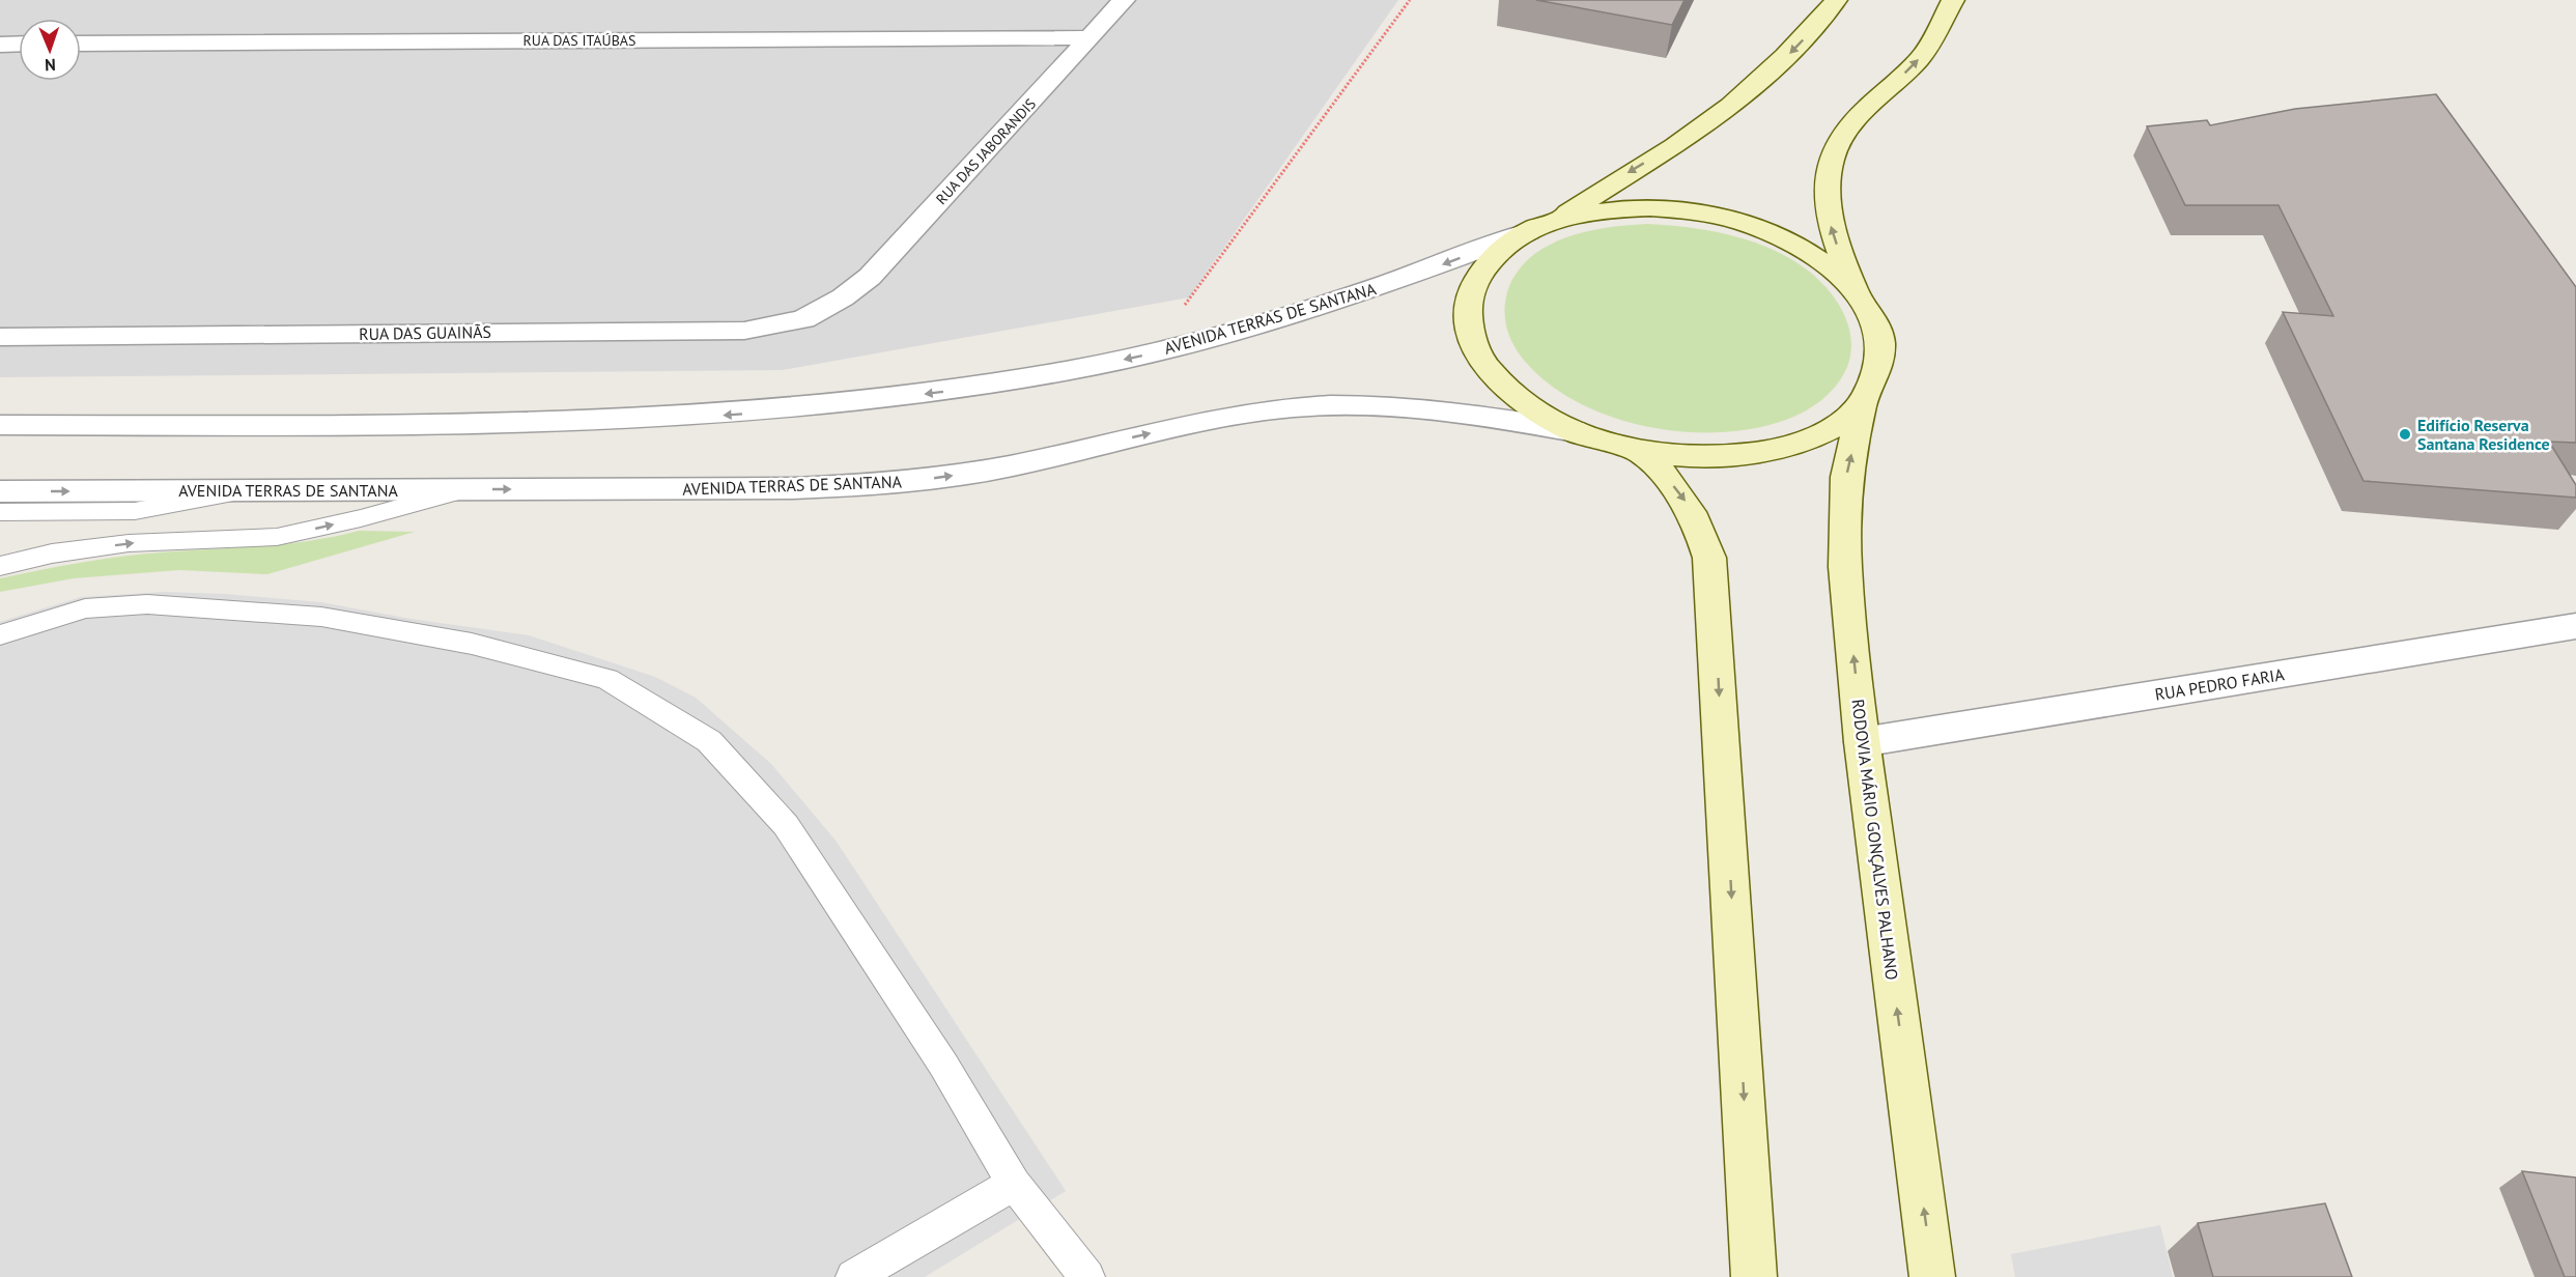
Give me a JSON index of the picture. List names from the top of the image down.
{
  "streets": {
    "main road": ["RODOVIA MÁRIO GONÇALVES PALHANO"],
    "street": [
      "RUA DAS ITAÚBAS",
      "RUA DAS JABORANDIS",
      "AVENIDA TERRAS DE SANTANA",
      "RUA DAS GUAINÃS",
      "RUA PEDRO FARIA"
    ]
  },
  "crossings": [
    ["RUA DAS ITAÚBAS", "RUA DAS JABORANDIS"],
    ["RUA DAS JABORANDIS", "RUA DAS GUAINÃS"],
    ["RUA PEDRO FARIA", "RODOVIA MÁRIO GONÇALVES PALHANO"]
  ],
  "places": ["Edifício Reserva Santana Residence"],
  "north": "bottom"
}
